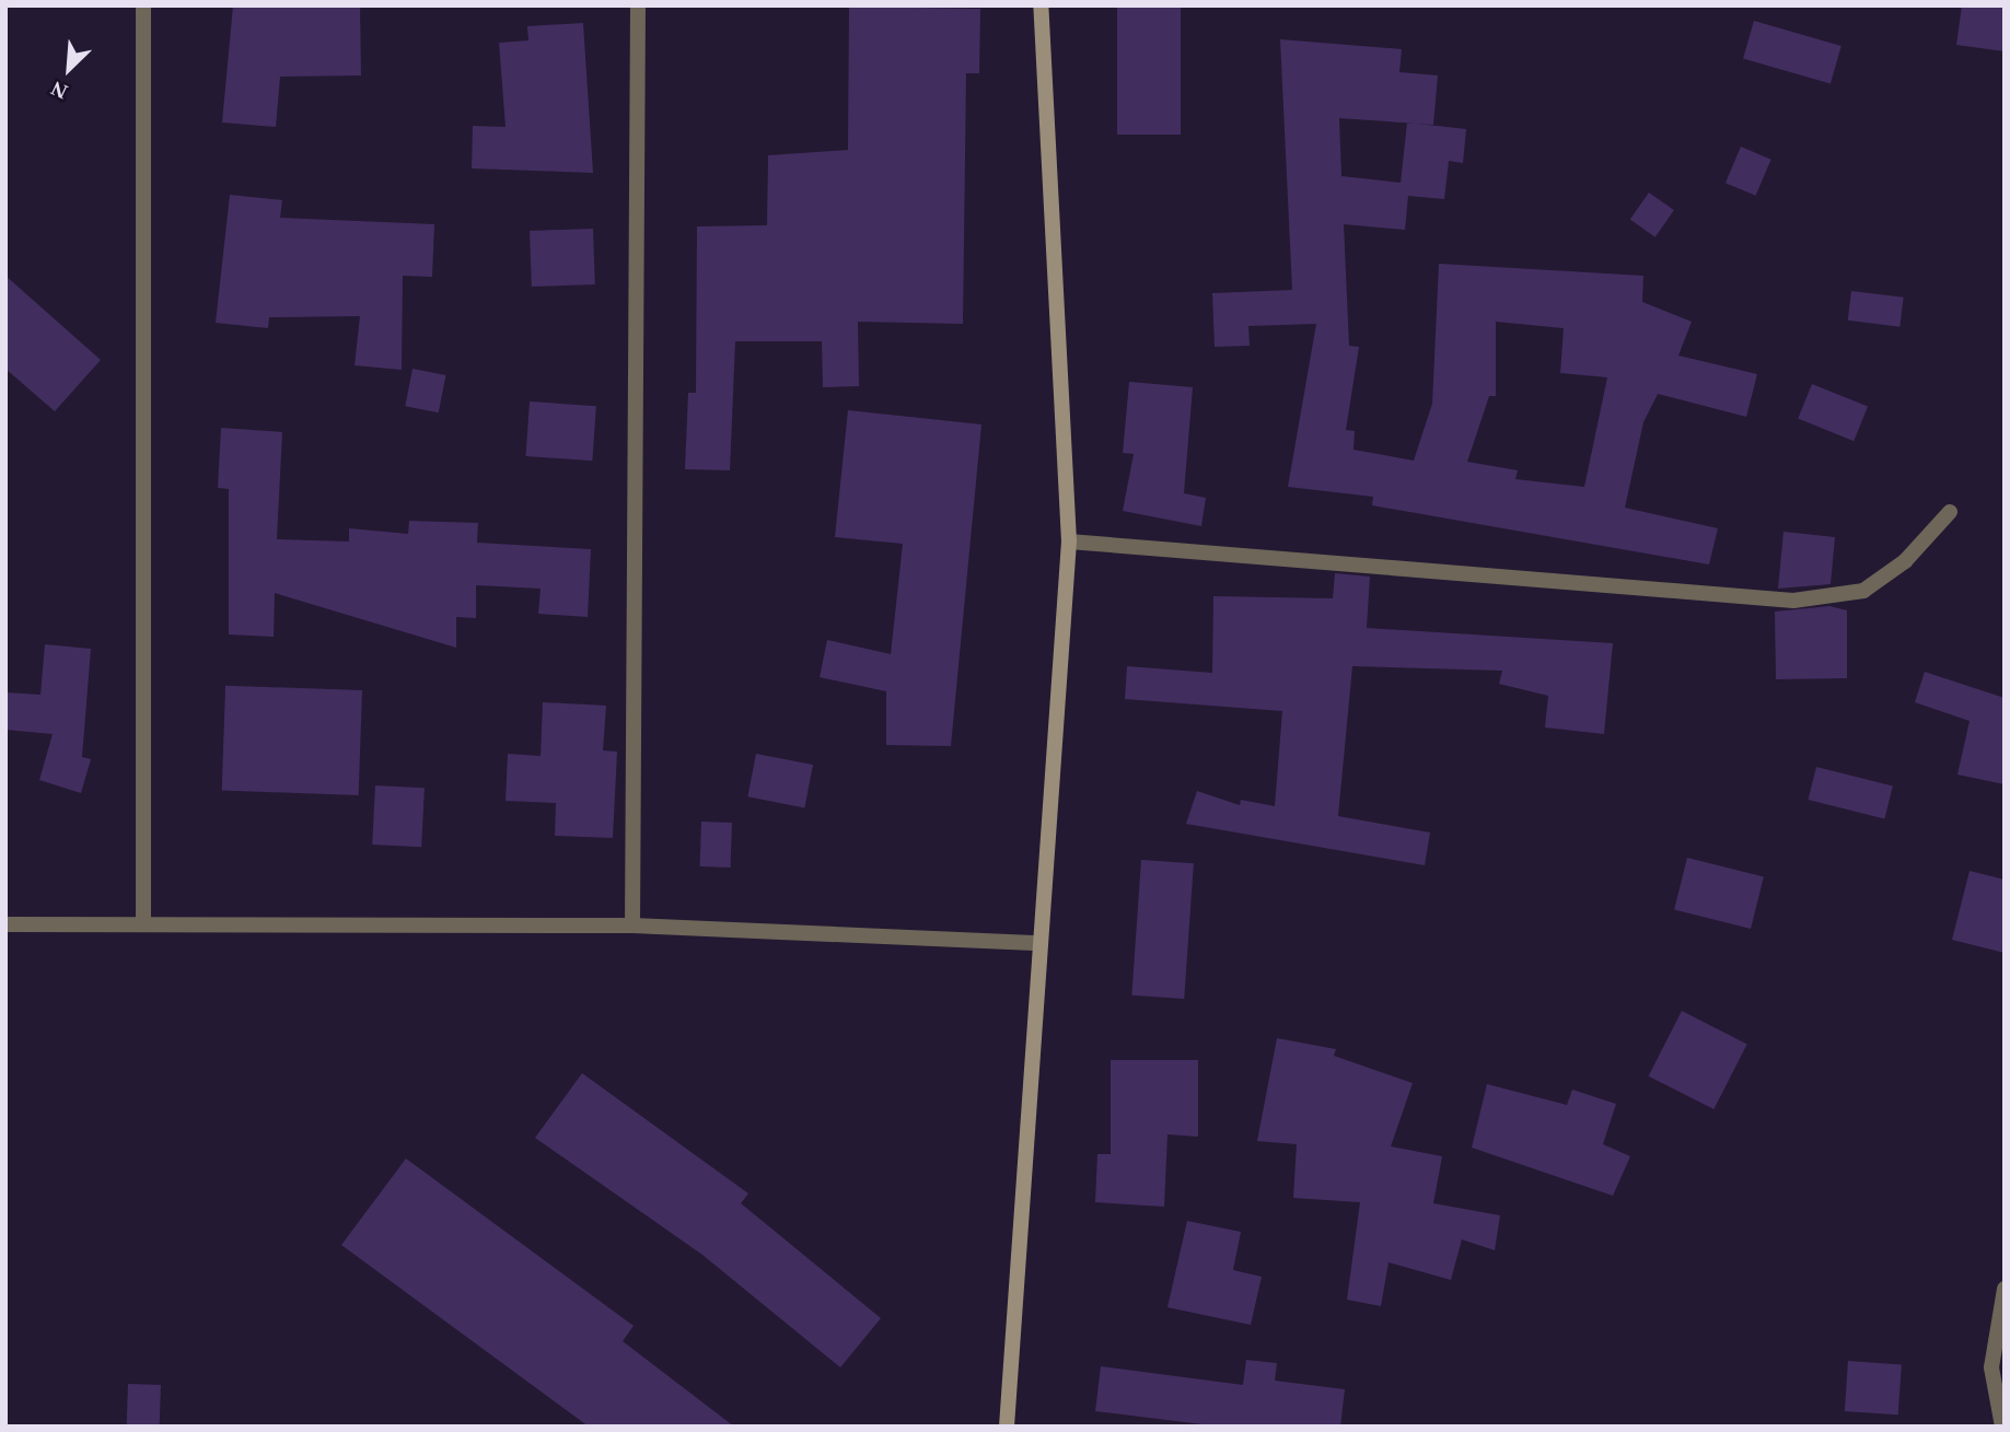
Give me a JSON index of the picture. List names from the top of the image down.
{
  "north": "bottom left"
}
